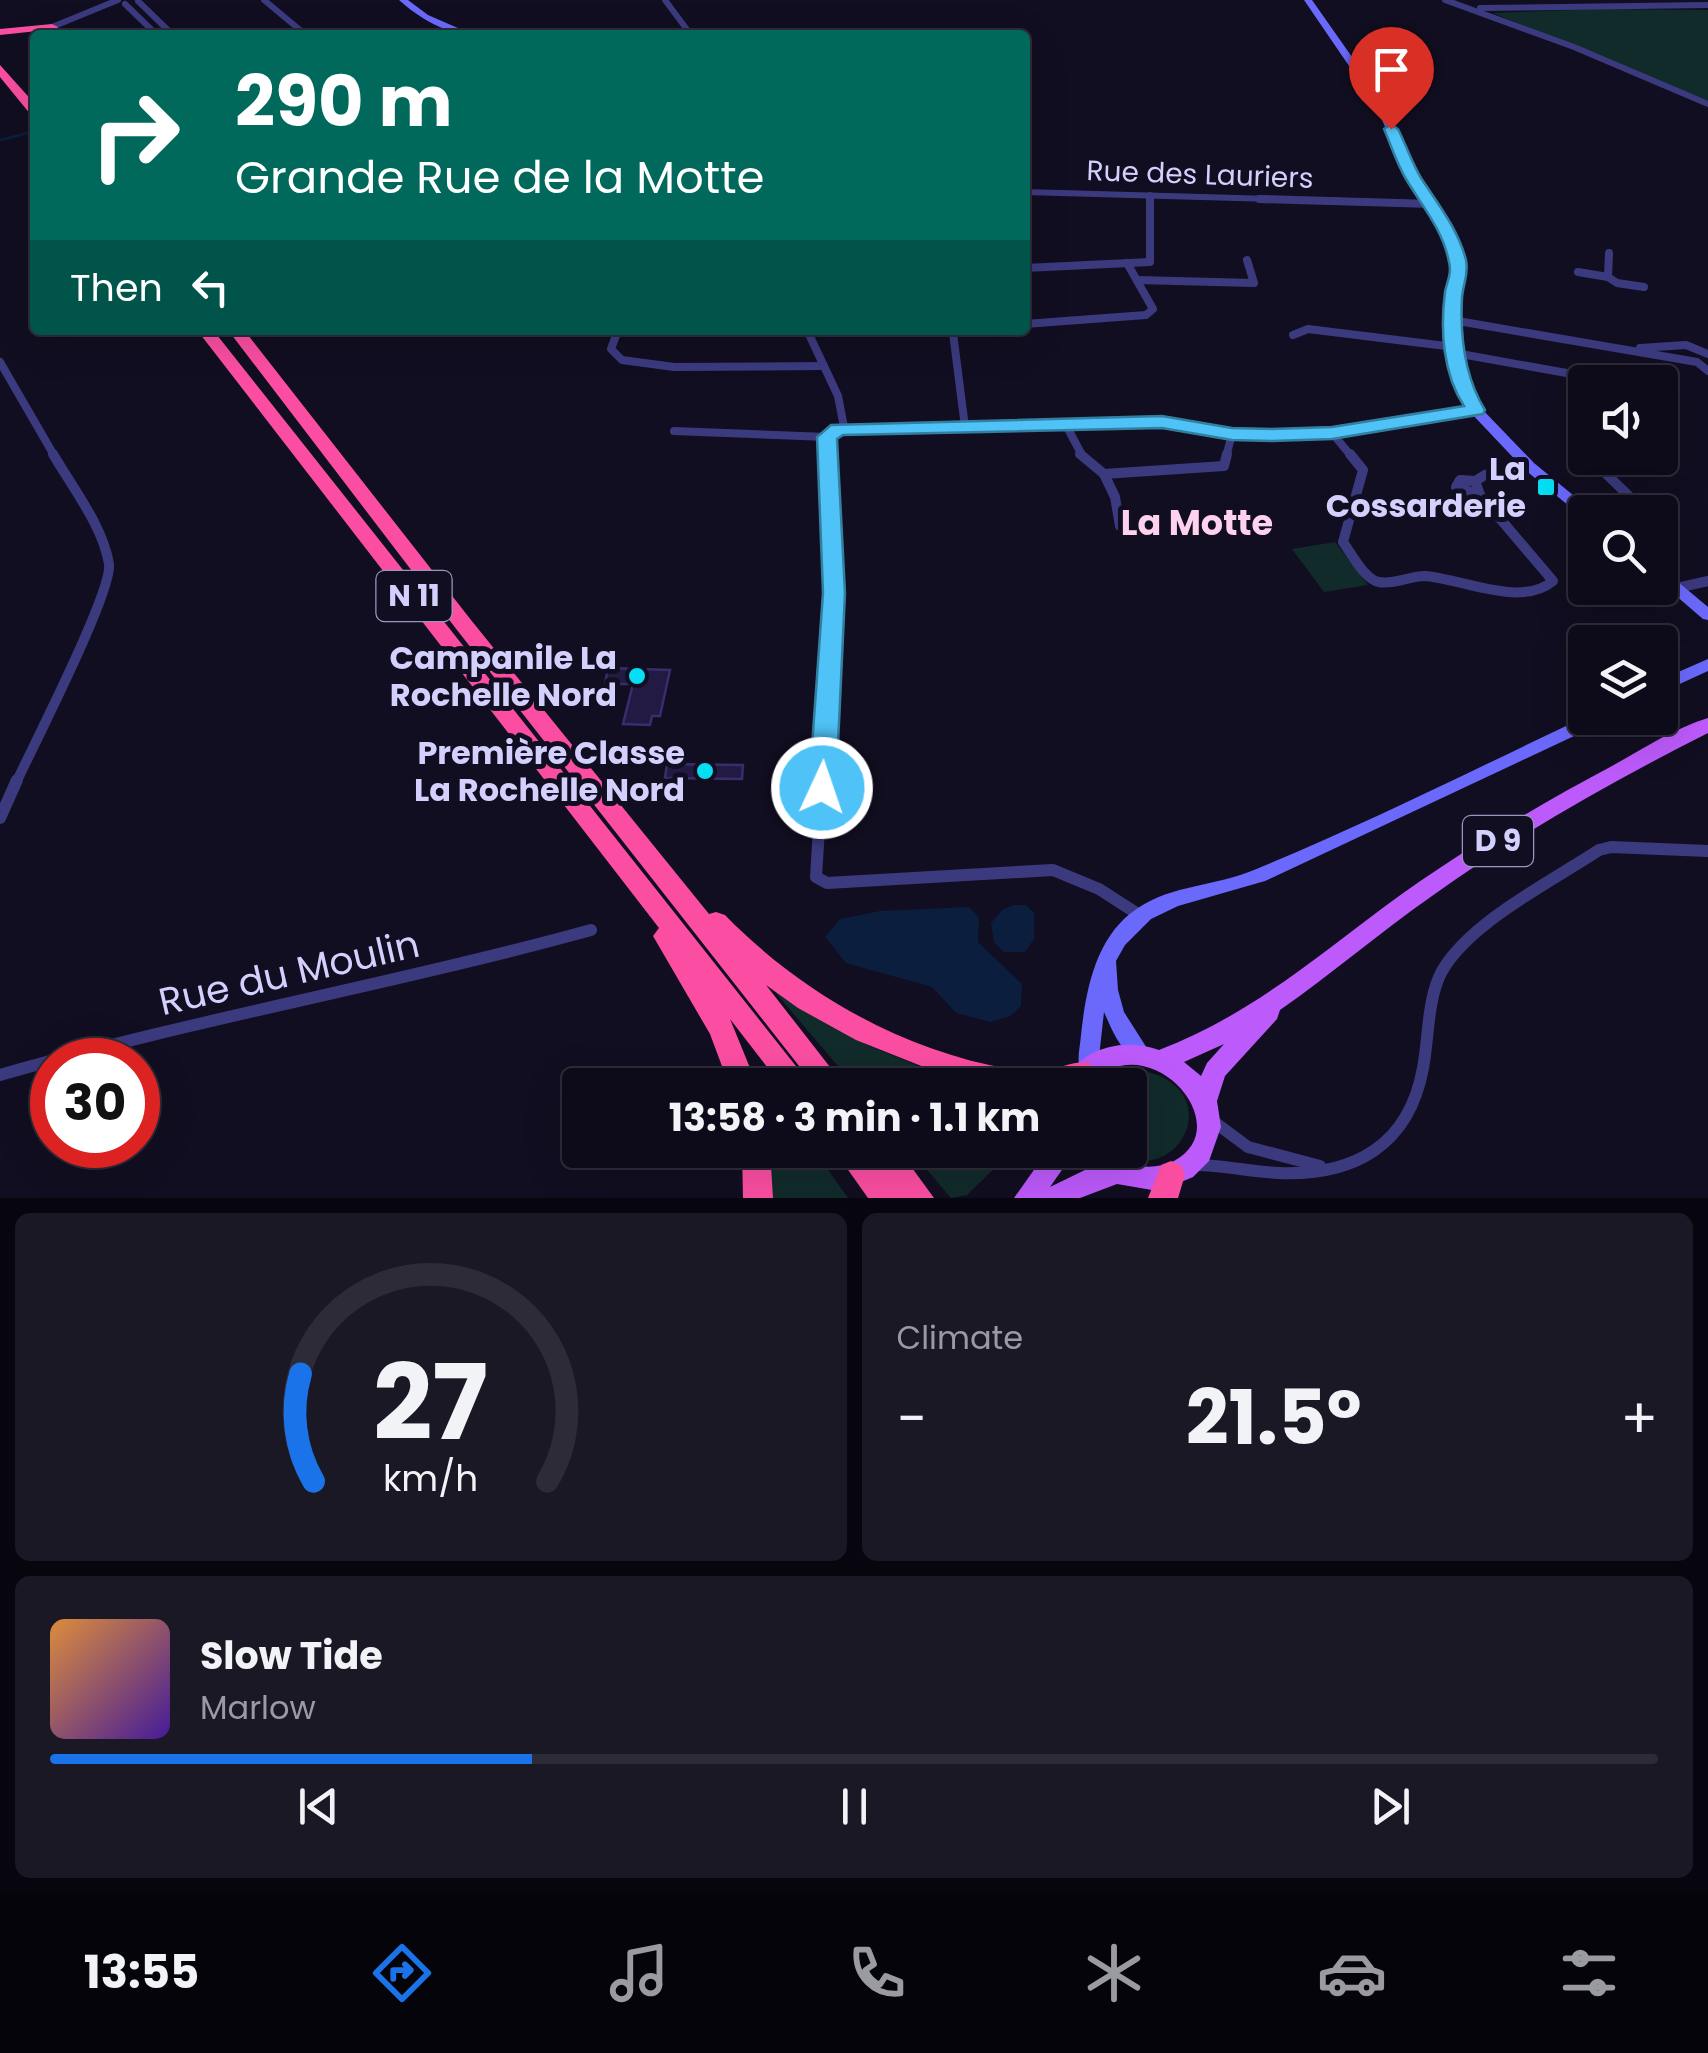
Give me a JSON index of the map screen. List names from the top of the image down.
{
  "streets": {
    "highway": ["N 11"],
    "main road": ["D 9"],
    "street": ["Rue des Lauriers", "Rue du Moulin"]
  },
  "districts": ["La Motte"],
  "places": {
    "transit": ["La Cossarderie"],
    "other": ["Campanile La Rochelle Nord", "Première Classe La Rochelle Nord"]
  },
  "page": {
    "turn": ["290 m", "Grande Rue de la Motte"],
    "then": "Then",
    "limit": "30",
    "trip": "13:58 · 3 min · 1.1 km",
    "tile": "Climate",
    "heat": ["−", "21.5°", "+"],
    "song": ["Slow Tide", "Marlow"],
    "tabs": "13:55",
    "gauge": ["27", "km/h"]
  }
}
